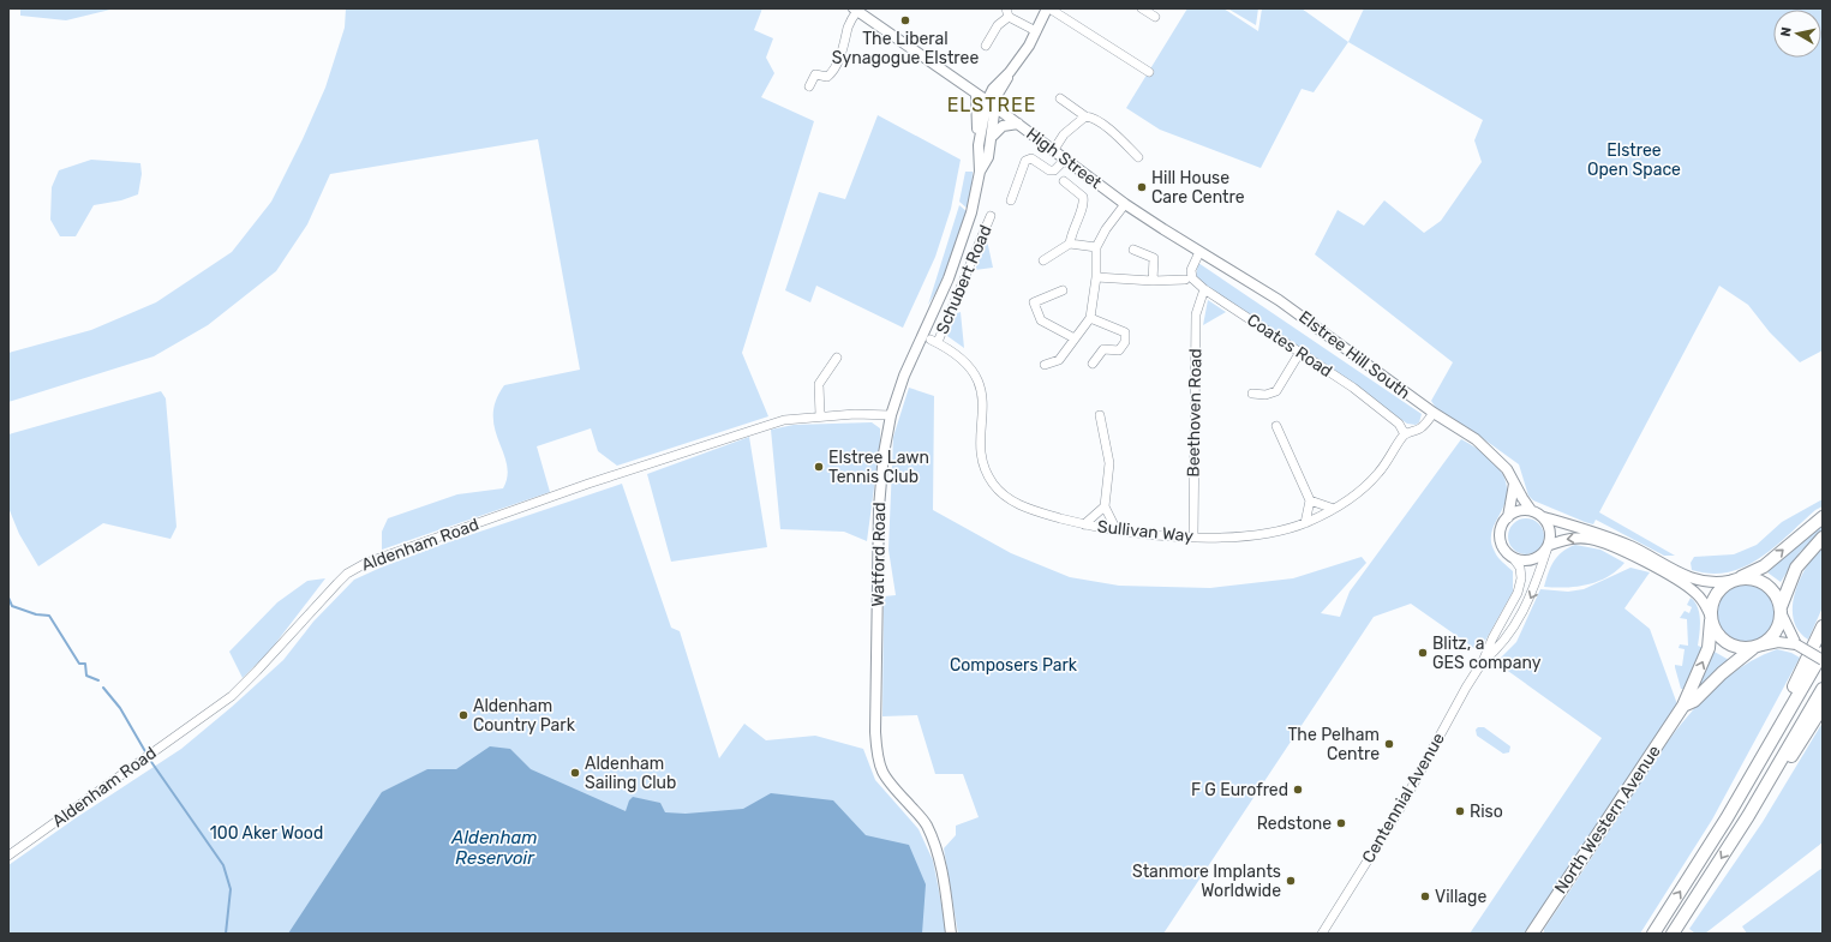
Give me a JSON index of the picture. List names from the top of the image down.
{
  "streets": {
    "highway": ["North Western Avenue"],
    "main road": ["High Street", "Elstree Hill South", "Watford Road"],
    "street": [
      "Schubert Road",
      "Coates Road",
      "Beethoven Road",
      "Sullivan Way",
      "Aldenham Road",
      "Centennial Avenue"
    ]
  },
  "crossings": [
    ["High Street", "Elstree Hill South"],
    ["High Street", "Watford Road"],
    ["Schubert Road", "Sullivan Way"],
    ["Coates Road", "Elstree Hill South"],
    ["Coates Road", "Beethoven Road"],
    ["Coates Road", "Sullivan Way"],
    ["Elstree Hill South", "Sullivan Way"],
    ["Elstree Hill South", "Centennial Avenue"],
    ["Beethoven Road", "Sullivan Way"],
    ["Aldenham Road", "Watford Road"]
  ],
  "districts": ["ELSTREE"],
  "water": ["Aldenham Reservoir"],
  "parks": ["Elstree Open Space", "Composers Park", "100 Aker Wood"],
  "places": [
    "The Liberal Synagogue Elstree",
    "Hill House Care Centre",
    "Elstree Lawn Tennis Club",
    "Blitz, a GES company",
    "Aldenham Country Park",
    "The Pelham Centre",
    "Aldenham Sailing Club",
    "F G Eurofred",
    "Riso",
    "Redstone",
    "Stanmore Implants Worldwide",
    "Village"
  ],
  "north": "left"
}
